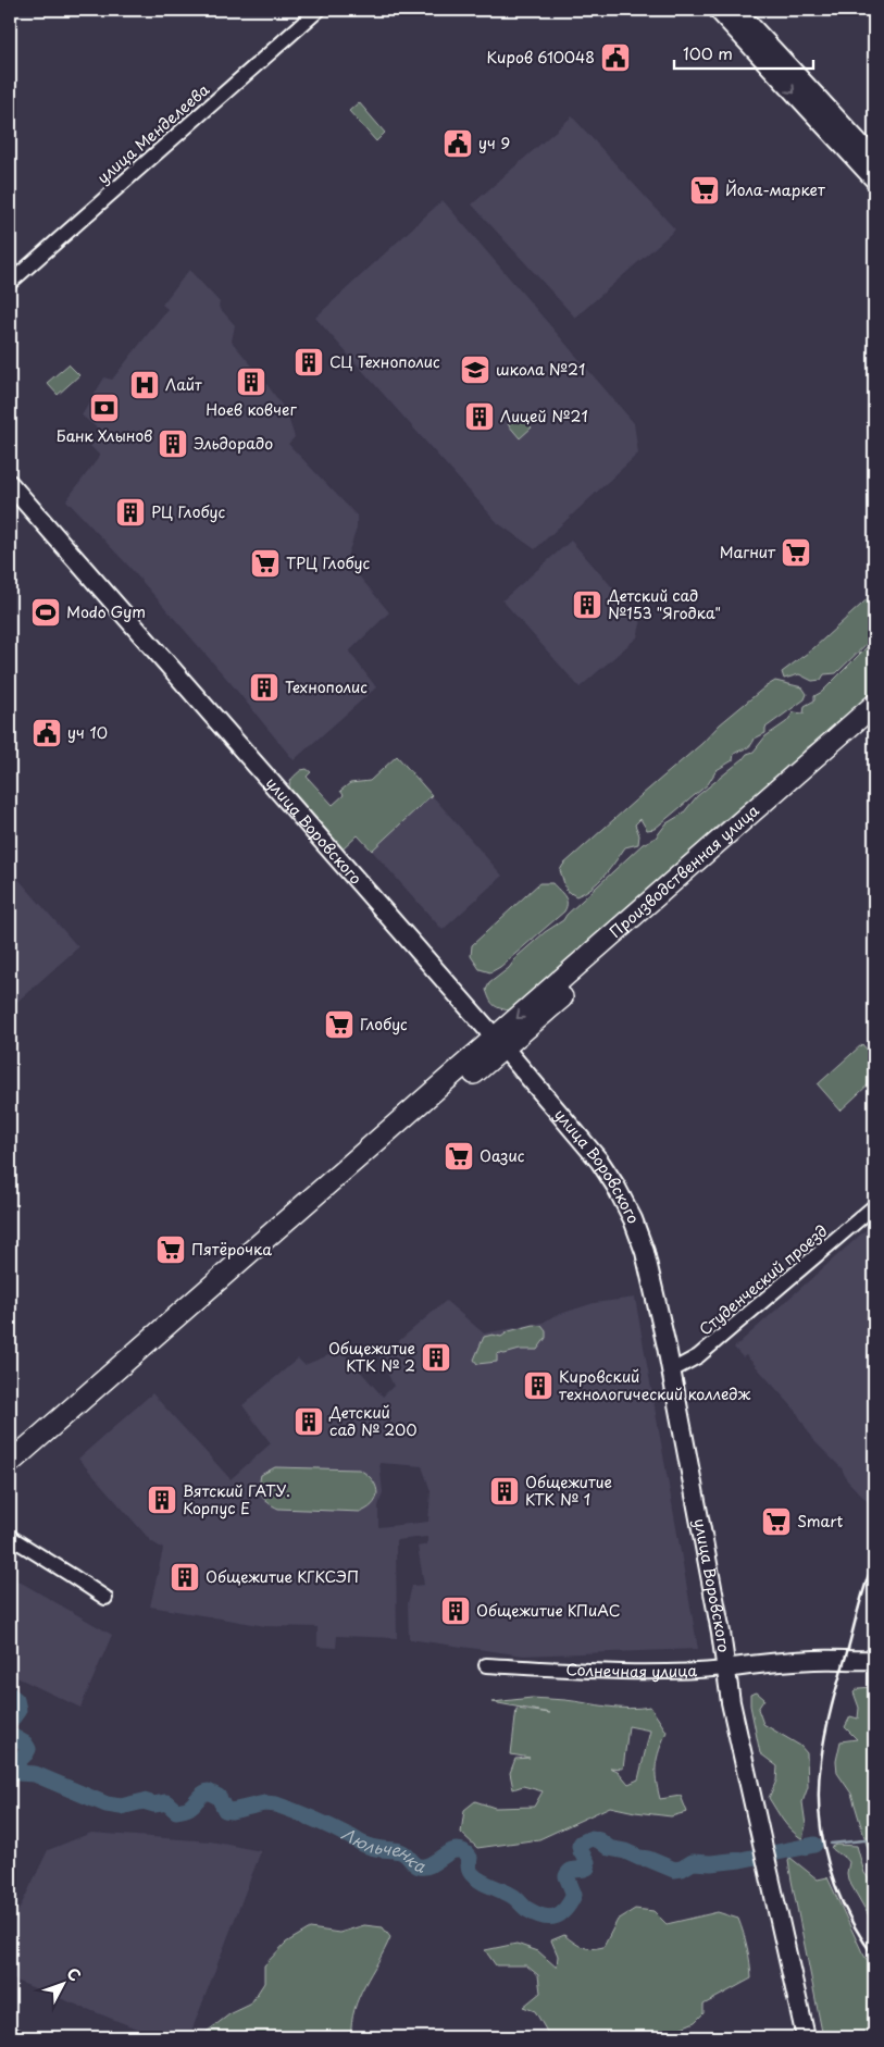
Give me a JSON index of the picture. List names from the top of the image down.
{
  "streets": {
    "highway": ["Производственная улица"],
    "main road": ["улица Воровского", "Солнечная улица"],
    "street": ["улица Менделеева", "Студенческий проезд"]
  },
  "crossings": [
    ["улица Воровского", "Производственная улица"],
    ["улица Воровского", "Студенческий проезд"],
    ["улица Воровского", "Солнечная улица"]
  ],
  "water": ["Люльченка"],
  "places": {
    "public building": ["Киров 610048", "уч 9", "уч 10"],
    "supermarket": [
      "Йола-маркет",
      "Магнит",
      "ТРЦ Глобус",
      "Глобус",
      "Оазис",
      "Пятёрочка",
      "Smart"
    ],
    "building": [
      "СЦ Технополис",
      "Ноев ковчег",
      "Лицей №21",
      "Эльдорадо",
      "РЦ Глобус",
      "Детский сад №153 \"Ягодка\"",
      "Технополис",
      "Общежитие КТК № 2",
      "Кировский технологический колледж",
      "Детский сад № 200",
      "Общежитие КТК № 1",
      "Вятский ГАТУ. Корпус Е",
      "Общежитие КГКСЭП",
      "Общежитие КПиАС"
    ],
    "school or university": ["школа №21"],
    "hospital": ["Лайт"],
    "bank": ["Банк Хлынов"],
    "sports": ["Modo Gym"]
  },
  "scale_bar": "100 m",
  "north": "top right"
}
